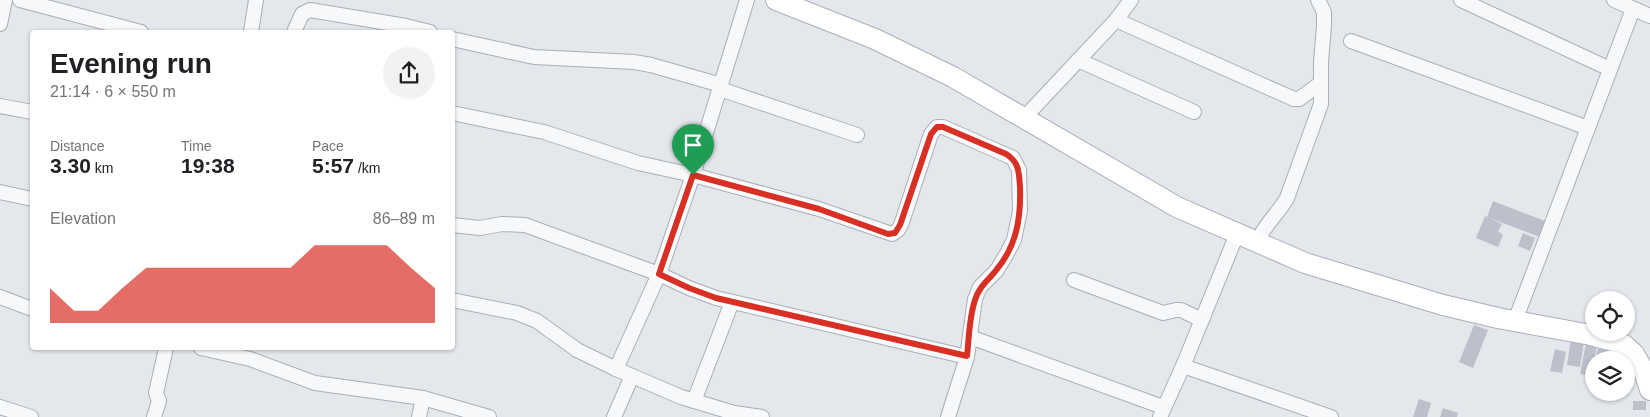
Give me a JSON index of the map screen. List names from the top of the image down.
{
  "page": {
    "heading": ["Evening run", "21:14 · 6 × 550 m"],
    "stats": [
      ["Distance", "3.30 km"],
      ["Time", "19:38"],
      ["Pace", "5:57 /km"]
    ],
    "chart": ["Elevation", "86–89 m"]
  }
}
